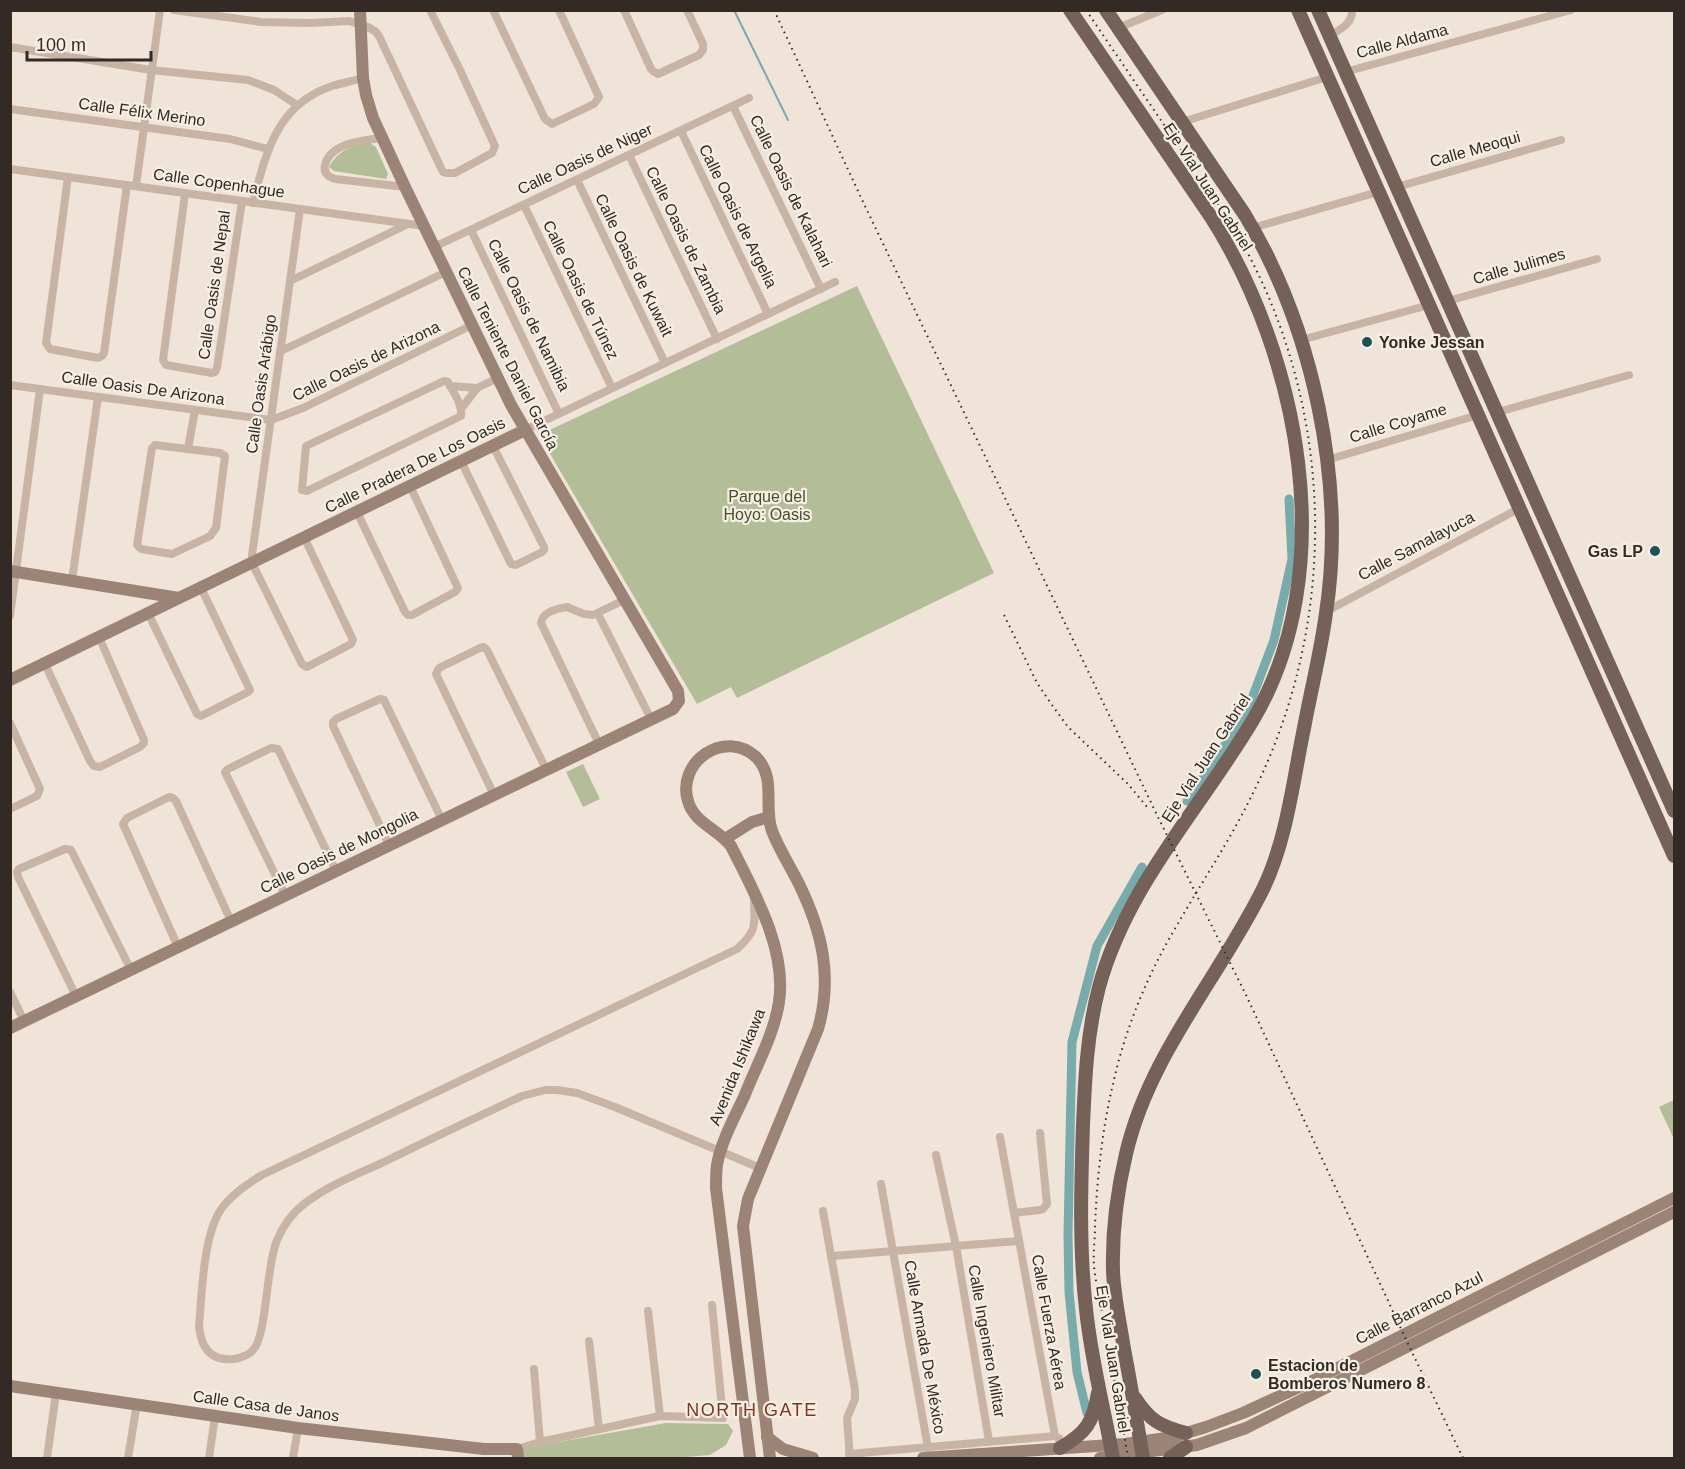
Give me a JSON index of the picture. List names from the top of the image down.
{
  "streets": {
    "main road": ["Eje Vial Juan Gabriel"],
    "street": [
      "Calle Aldama",
      "Calle Félix Merino",
      "Calle Meoqui",
      "Calle Oasis de Niger",
      "Calle Copenhague",
      "Calle Oasis de Kalahari",
      "Calle Oasis de Argelia",
      "Calle Oasis de Zambia",
      "Calle Oasis de Kuwait",
      "Calle Julimes",
      "Calle Oasis de Nepal",
      "Calle Oasis de Túnez",
      "Calle Oasis de Namibia",
      "Calle Teniente Daniel García",
      "Calle Oasis de Arizona",
      "Calle Oasis Arábigo",
      "Calle Oasis De Arizona",
      "Calle Coyame",
      "Calle Pradera De Los Oasis",
      "Calle Samalayuca",
      "Calle Oasis de Mongolia",
      "Avenida Ishikawa",
      "Calle Barranco Azul",
      "Calle Fuerza Aérea",
      "Calle Ingeniero Militar",
      "Calle Armada De México",
      "Calle Casa de Janos"
    ]
  },
  "crossings": [
    ["Calle Oasis de Niger", "Calle Oasis de Kalahari"],
    ["Calle Oasis de Niger", "Calle Oasis de Argelia"],
    ["Calle Oasis de Niger", "Calle Oasis de Zambia"],
    ["Calle Oasis de Niger", "Calle Oasis de Kuwait"],
    ["Calle Oasis de Niger", "Calle Oasis de Túnez"],
    ["Calle Oasis de Niger", "Calle Oasis de Namibia"],
    ["Calle Oasis de Niger", "Calle Teniente Daniel García"],
    ["Calle Copenhague", "Calle Oasis de Nepal"],
    ["Calle Copenhague", "Calle Teniente Daniel García"],
    ["Calle Copenhague", "Calle Oasis Arábigo"],
    ["Eje Vial Juan Gabriel", "Calle Coyame"],
    ["Eje Vial Juan Gabriel", "Calle Samalayuca"],
    ["Eje Vial Juan Gabriel", "Calle Barranco Azul"],
    ["Calle Oasis de Kalahari", "Calle Pradera De Los Oasis"],
    ["Calle Oasis de Argelia", "Calle Pradera De Los Oasis"],
    ["Calle Oasis de Zambia", "Calle Pradera De Los Oasis"],
    ["Calle Oasis de Kuwait", "Calle Pradera De Los Oasis"],
    ["Calle Oasis de Túnez", "Calle Pradera De Los Oasis"],
    ["Calle Oasis de Namibia", "Calle Pradera De Los Oasis"],
    ["Calle Teniente Daniel García", "Calle Oasis de Arizona"],
    ["Calle Teniente Daniel García", "Calle Pradera De Los Oasis"],
    ["Calle Teniente Daniel García", "Calle Oasis de Mongolia"],
    ["Calle Oasis de Arizona", "Calle Oasis Arábigo"],
    ["Calle Oasis de Arizona", "Calle Oasis De Arizona"],
    ["Calle Oasis Arábigo", "Calle Oasis De Arizona"],
    ["Calle Oasis Arábigo", "Calle Pradera De Los Oasis"],
    ["Calle Barranco Azul", "Calle Fuerza Aérea"],
    ["Calle Barranco Azul", "Calle Armada De México"]
  ],
  "districts": ["NORTH GATE"],
  "parks": ["Parque del Hoyo: Oasis"],
  "places": ["Yonke Jessan", "Gas LP", "Estacion de Bomberos Numero 8"],
  "scale_bar": "100 m"
}
